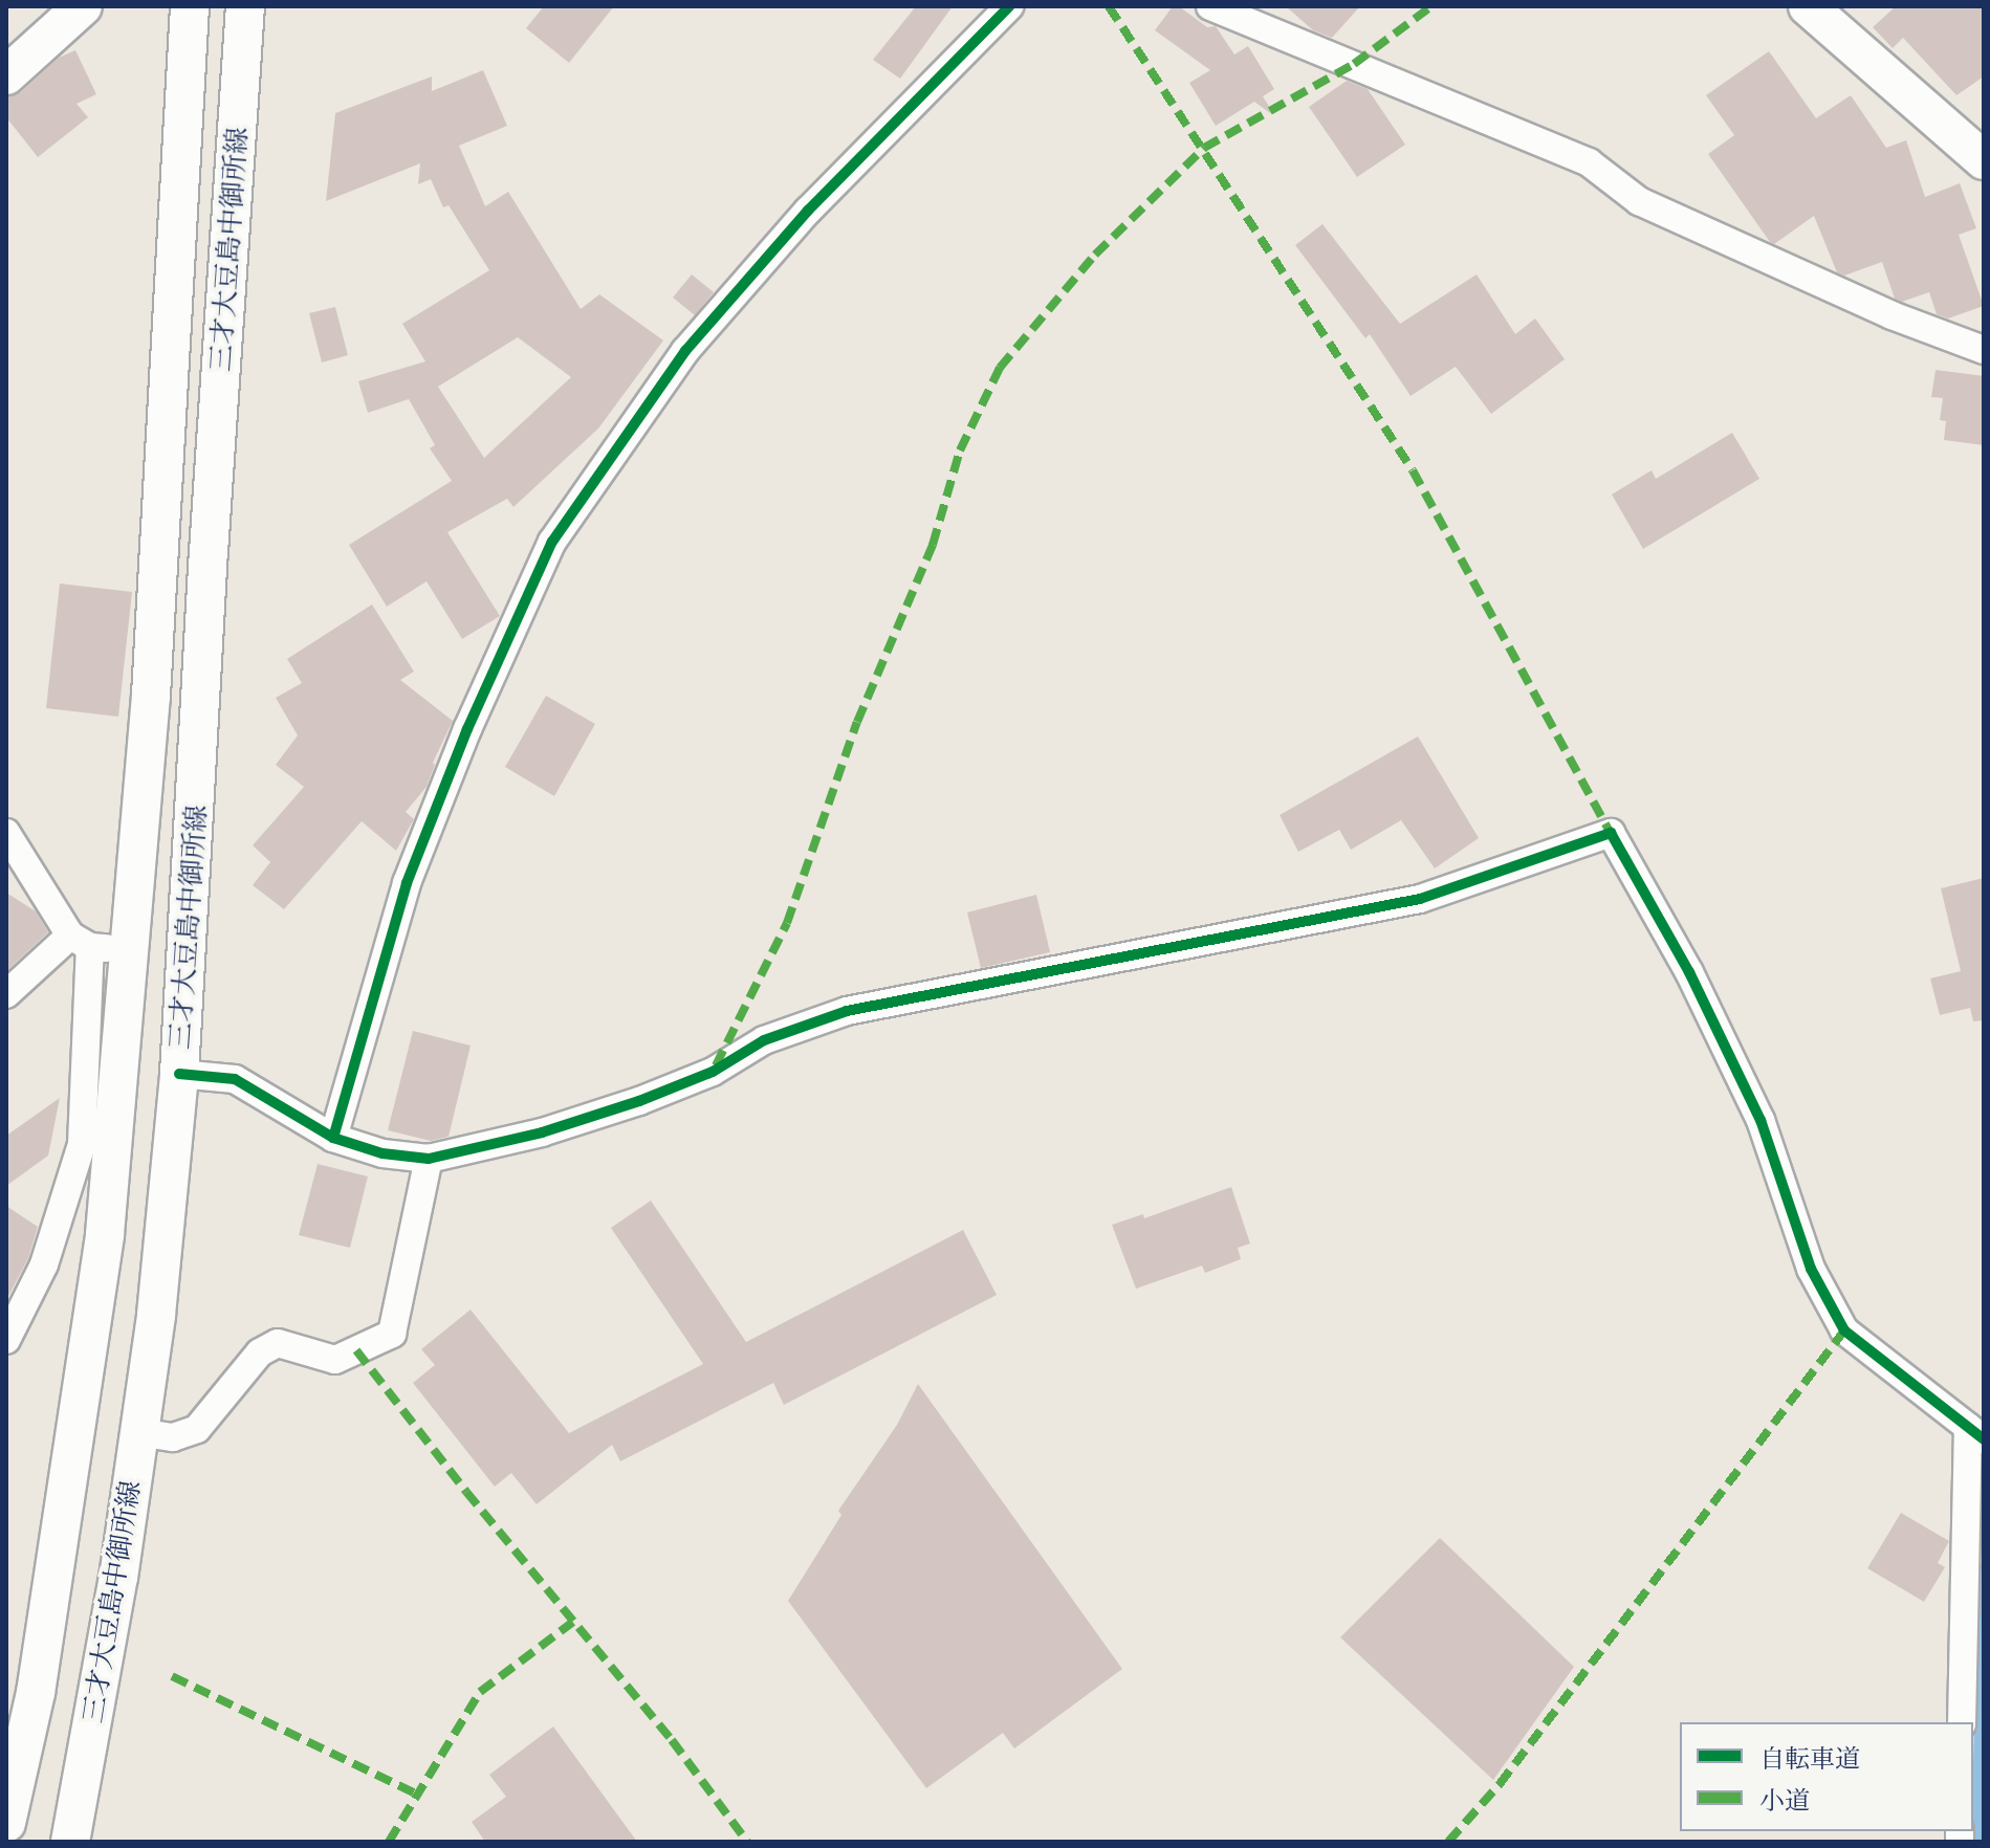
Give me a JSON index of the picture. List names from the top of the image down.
{
  "streets": {
    "main road": ["三才大豆島中御所線"]
  },
  "legend": ["自転車道", "小道"]
}
